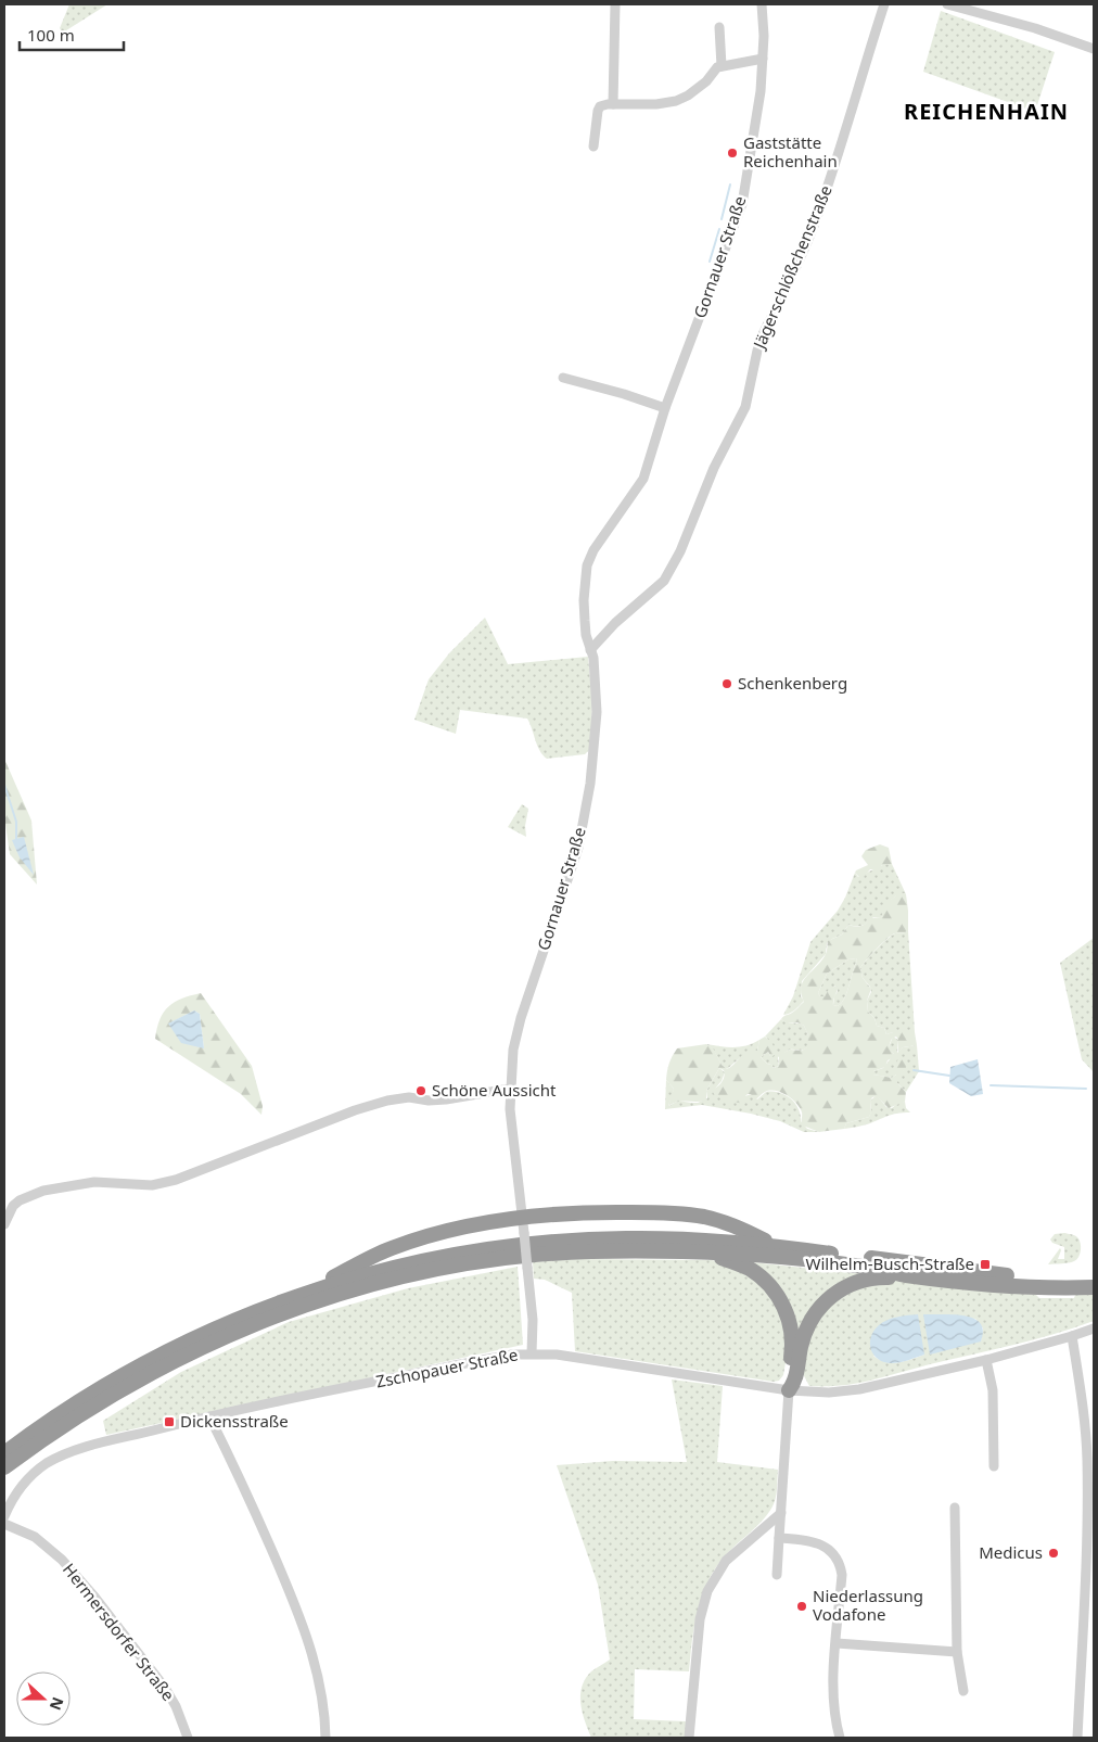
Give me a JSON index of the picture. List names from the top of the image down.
{
  "streets": {
    "street": [
      "Gornauer Straße",
      "Jägerschlößchenstraße",
      "Zschopauer Straße",
      "Hermersdorfer Straße"
    ]
  },
  "crossings": [
    ["Gornauer Straße", "Jägerschlößchenstraße"],
    ["Gornauer Straße", "Zschopauer Straße"]
  ],
  "districts": ["REICHENHAIN"],
  "places": {
    "other": [
      "Gaststätte Reichenhain",
      "Schenkenberg",
      "Schöne Aussicht",
      "Medicus",
      "Niederlassung Vodafone"
    ],
    "transit": ["Wilhelm-Busch-Straße", "Dickensstraße"]
  },
  "scale_bar": "100 m",
  "north": "right"
}
